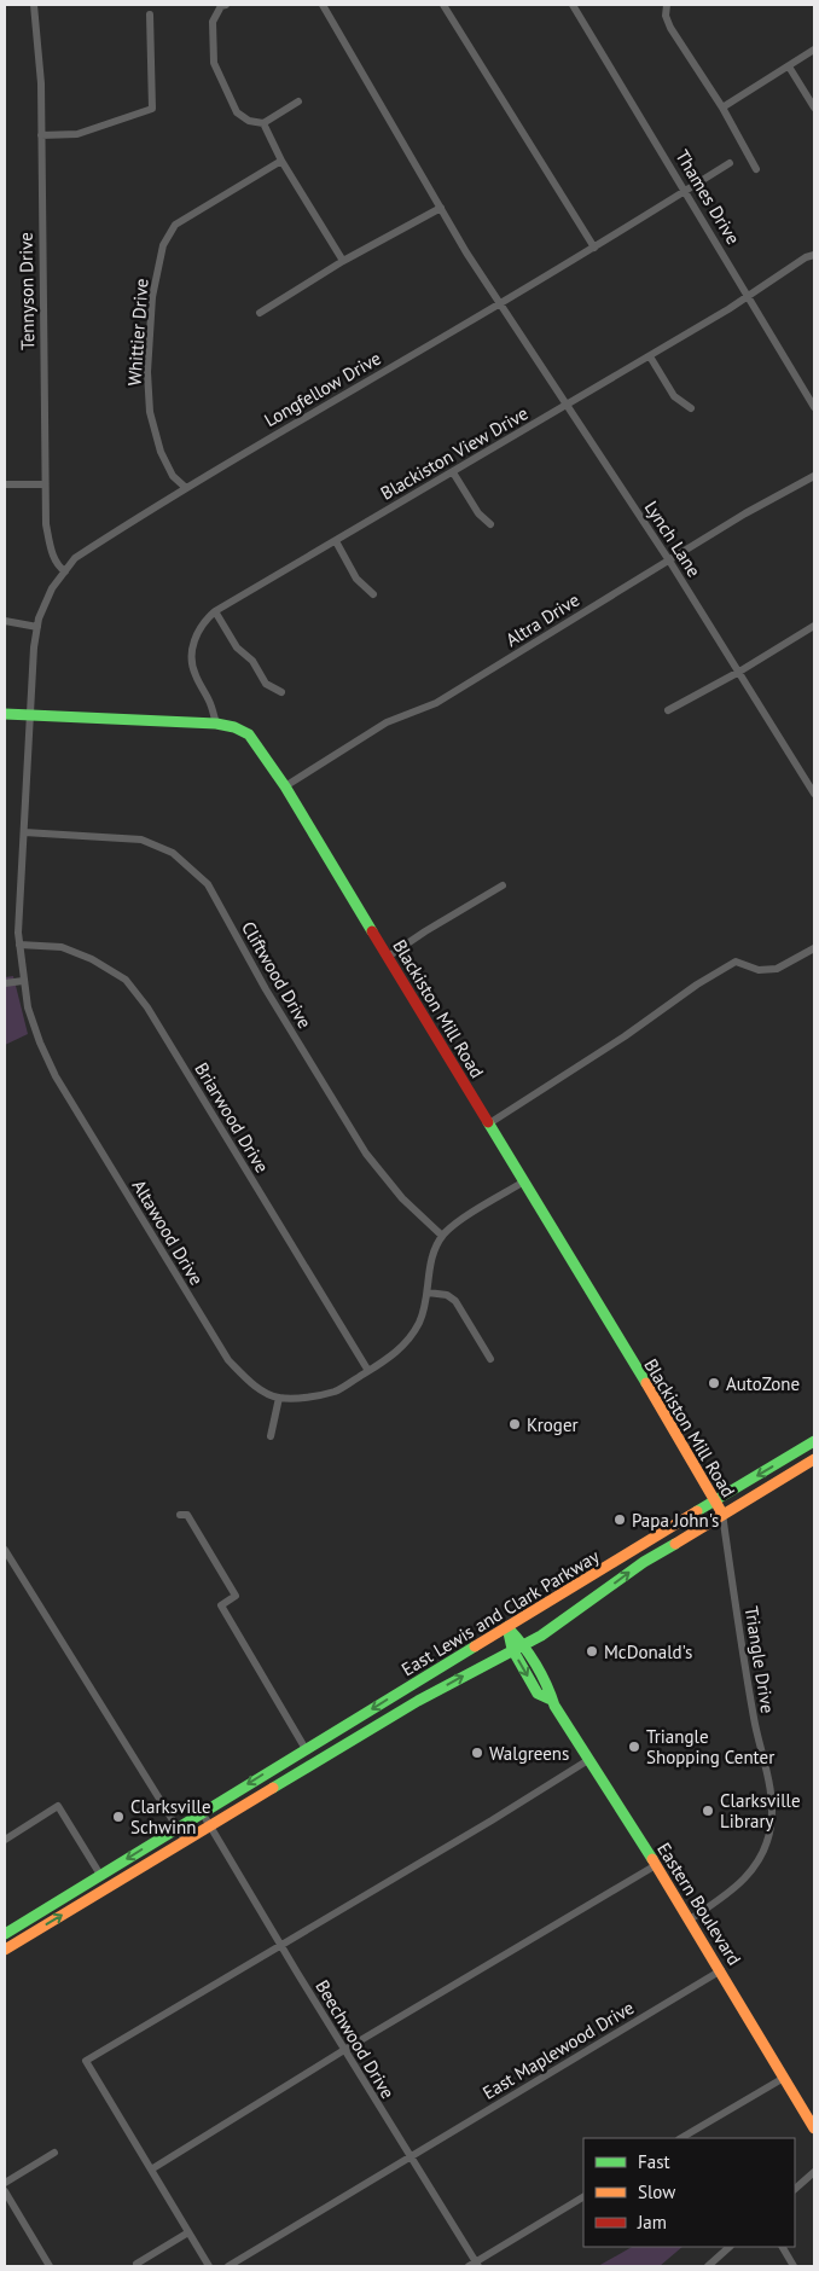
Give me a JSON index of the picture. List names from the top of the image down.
{
  "streets": {
    "main road": ["Blackiston Mill Road", "East Lewis and Clark Parkway", "Eastern Boulevard"],
    "street": [
      "Thames Drive",
      "Tennyson Drive",
      "Whittier Drive",
      "Longfellow Drive",
      "Blackiston View Drive",
      "Lynch Lane",
      "Altra Drive",
      "Cliftwood Drive",
      "Briarwood Drive",
      "Altawood Drive",
      "Triangle Drive",
      "Beechwood Drive",
      "East Maplewood Drive"
    ]
  },
  "crossings": [
    ["Thames Drive", "Longfellow Drive"],
    ["Thames Drive", "Blackiston View Drive"],
    ["Tennyson Drive", "Longfellow Drive"],
    ["Whittier Drive", "Longfellow Drive"],
    ["Longfellow Drive", "Lynch Lane"],
    ["Longfellow Drive", "Blackiston Mill Road"],
    ["Longfellow Drive", "Altawood Drive"],
    ["Blackiston View Drive", "Lynch Lane"],
    ["Blackiston View Drive", "Blackiston Mill Road"],
    ["Lynch Lane", "Altra Drive"],
    ["Altra Drive", "Blackiston Mill Road"],
    ["Cliftwood Drive", "Altawood Drive"],
    ["Blackiston Mill Road", "Altawood Drive"],
    ["Blackiston Mill Road", "East Lewis and Clark Parkway"],
    ["Blackiston Mill Road", "Triangle Drive"],
    ["Briarwood Drive", "Altawood Drive"],
    ["East Lewis and Clark Parkway", "Triangle Drive"],
    ["East Lewis and Clark Parkway", "Eastern Boulevard"],
    ["East Lewis and Clark Parkway", "Beechwood Drive"],
    ["Triangle Drive", "Eastern Boulevard"],
    ["Eastern Boulevard", "East Maplewood Drive"],
    ["Beechwood Drive", "East Maplewood Drive"]
  ],
  "places": [
    "AutoZone",
    "Kroger",
    "Papa John's",
    "McDonald's",
    "Triangle Shopping Center",
    "Walgreens",
    "Clarksville Library",
    "Clarksville Schwinn"
  ],
  "legend": ["Fast", "Slow", "Jam"]
}
